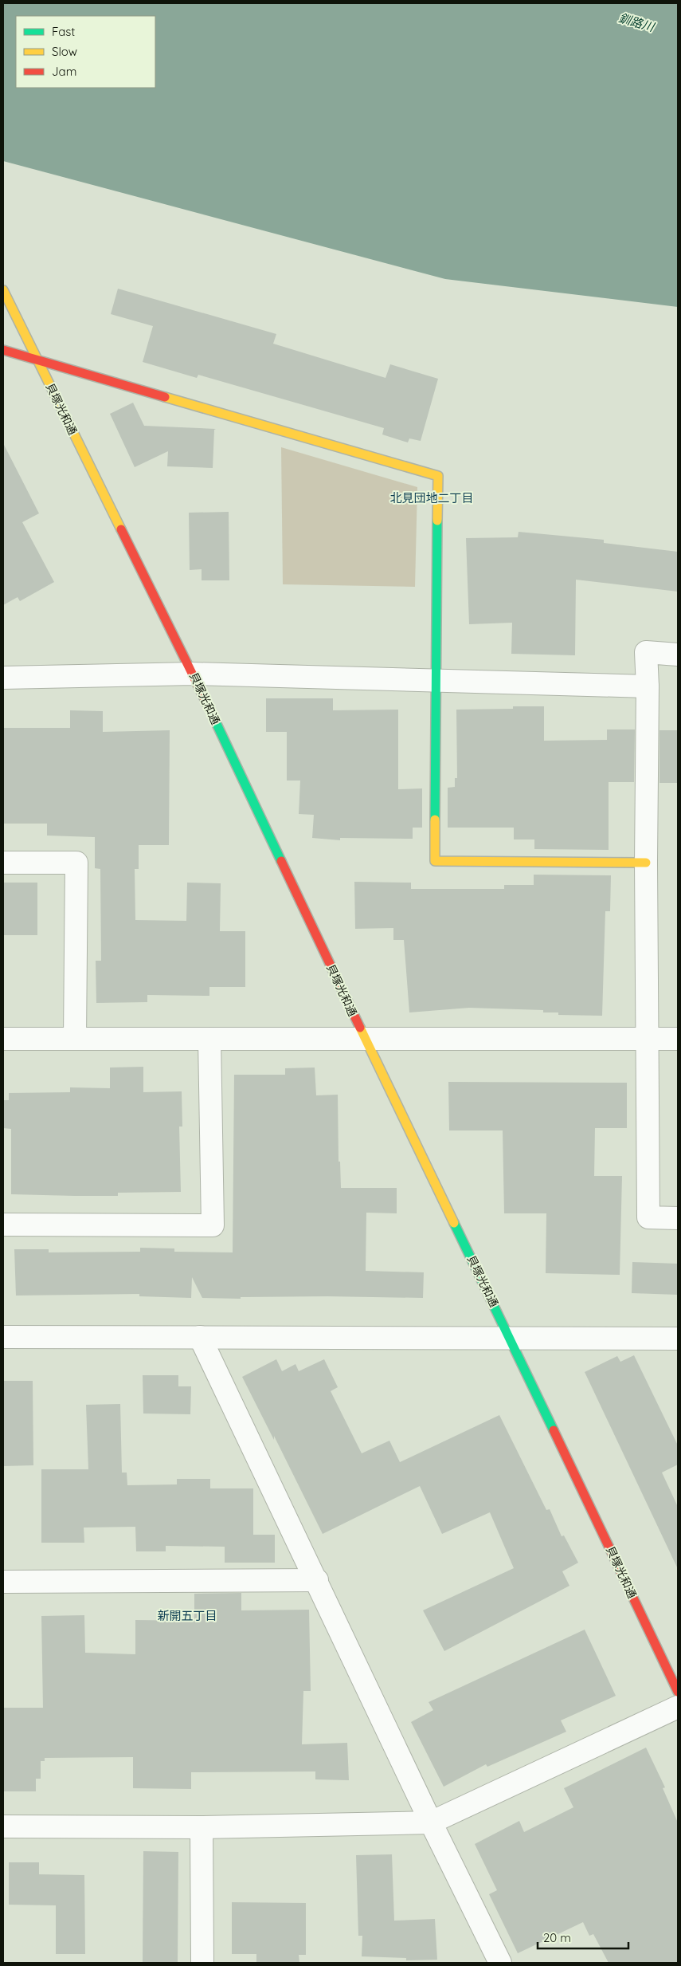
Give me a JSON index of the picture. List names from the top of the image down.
{
  "streets": {
    "street": ["貝塚光和通"]
  },
  "districts": ["北見団地二丁目", "新開五丁目"],
  "water": ["釧路川"],
  "legend": ["Fast", "Slow", "Jam"],
  "scale_bar": "20 m"
}
